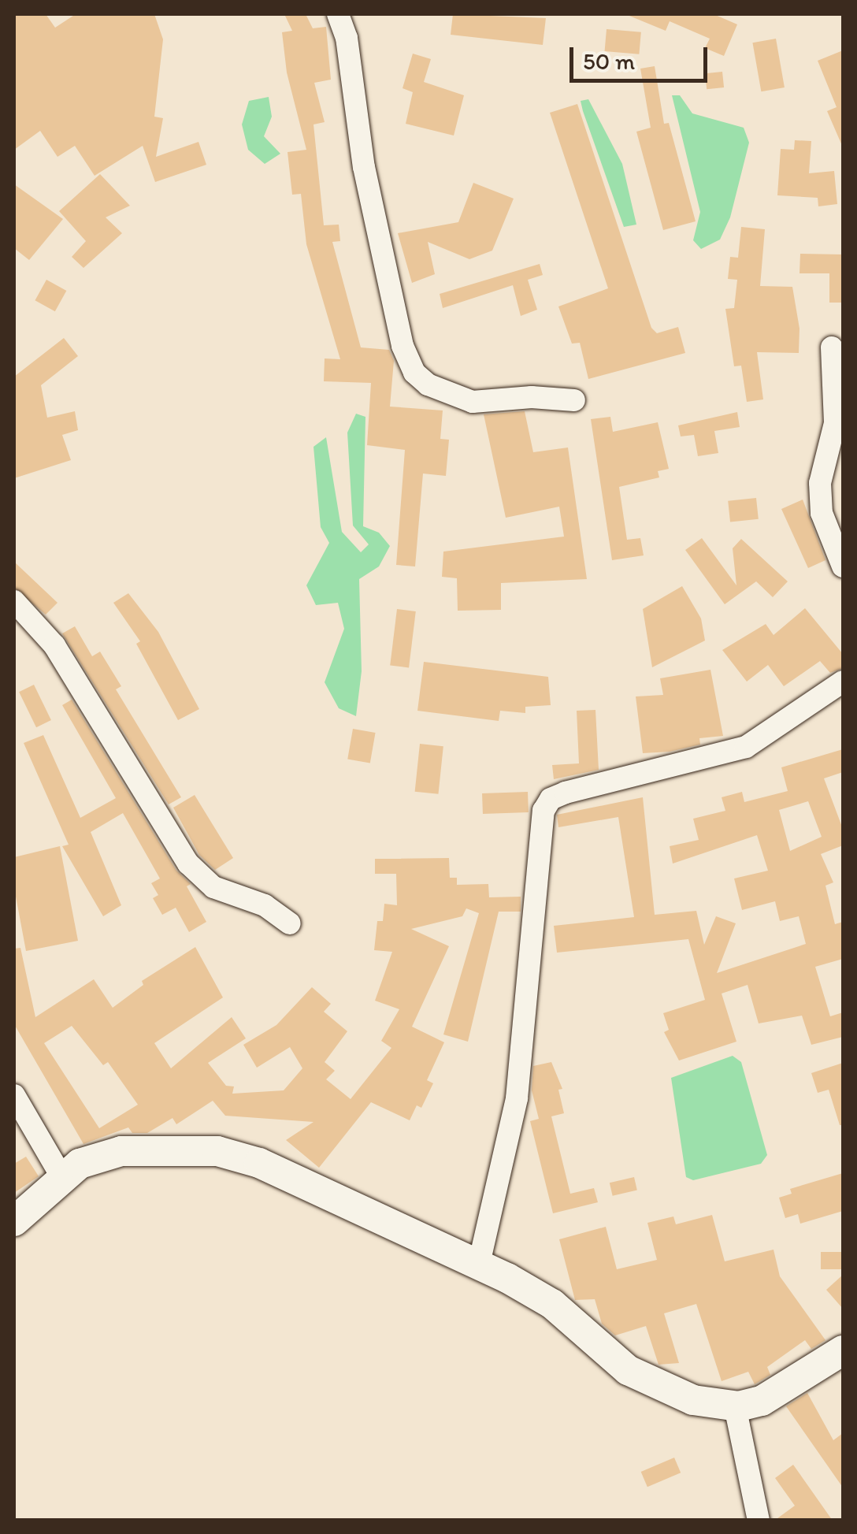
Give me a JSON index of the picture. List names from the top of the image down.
{
  "scale_bar": "50 m"
}
